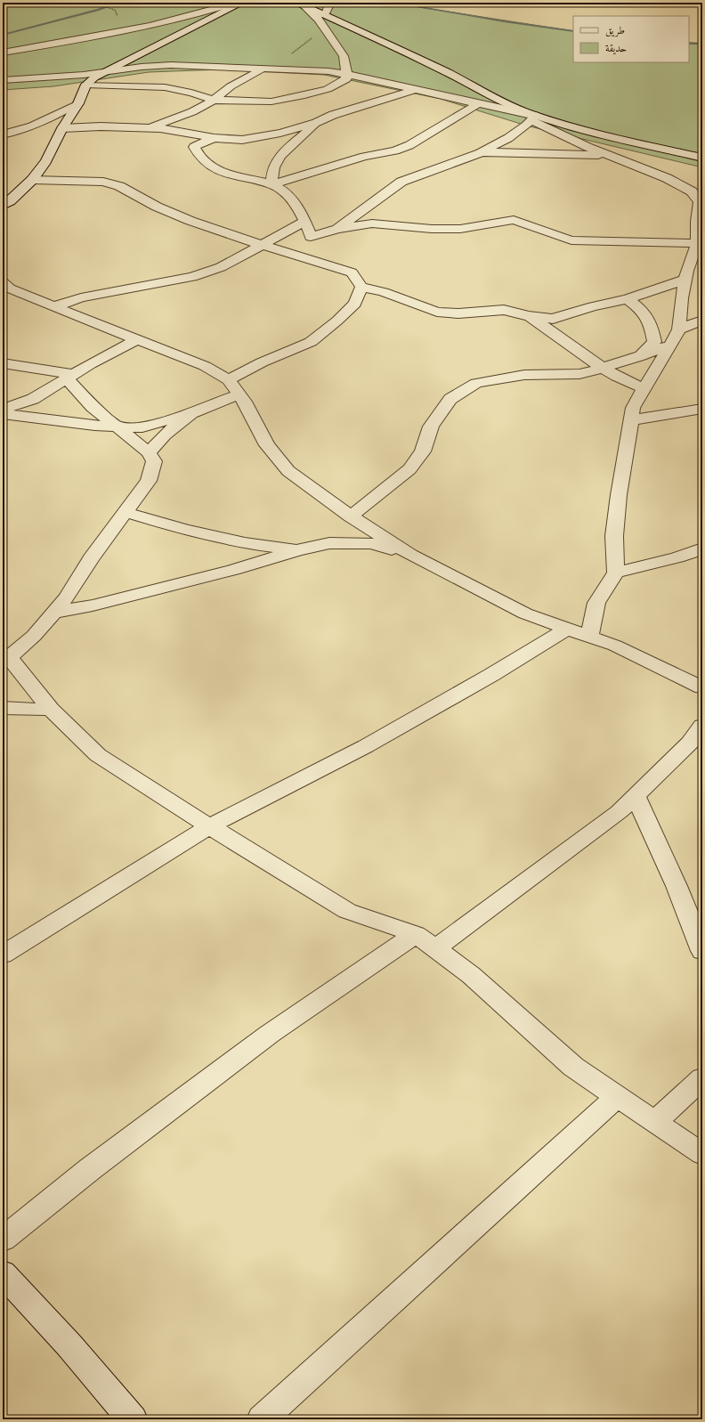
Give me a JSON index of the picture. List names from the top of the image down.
{
  "legend": ["طريق", "حديقة"]
}
